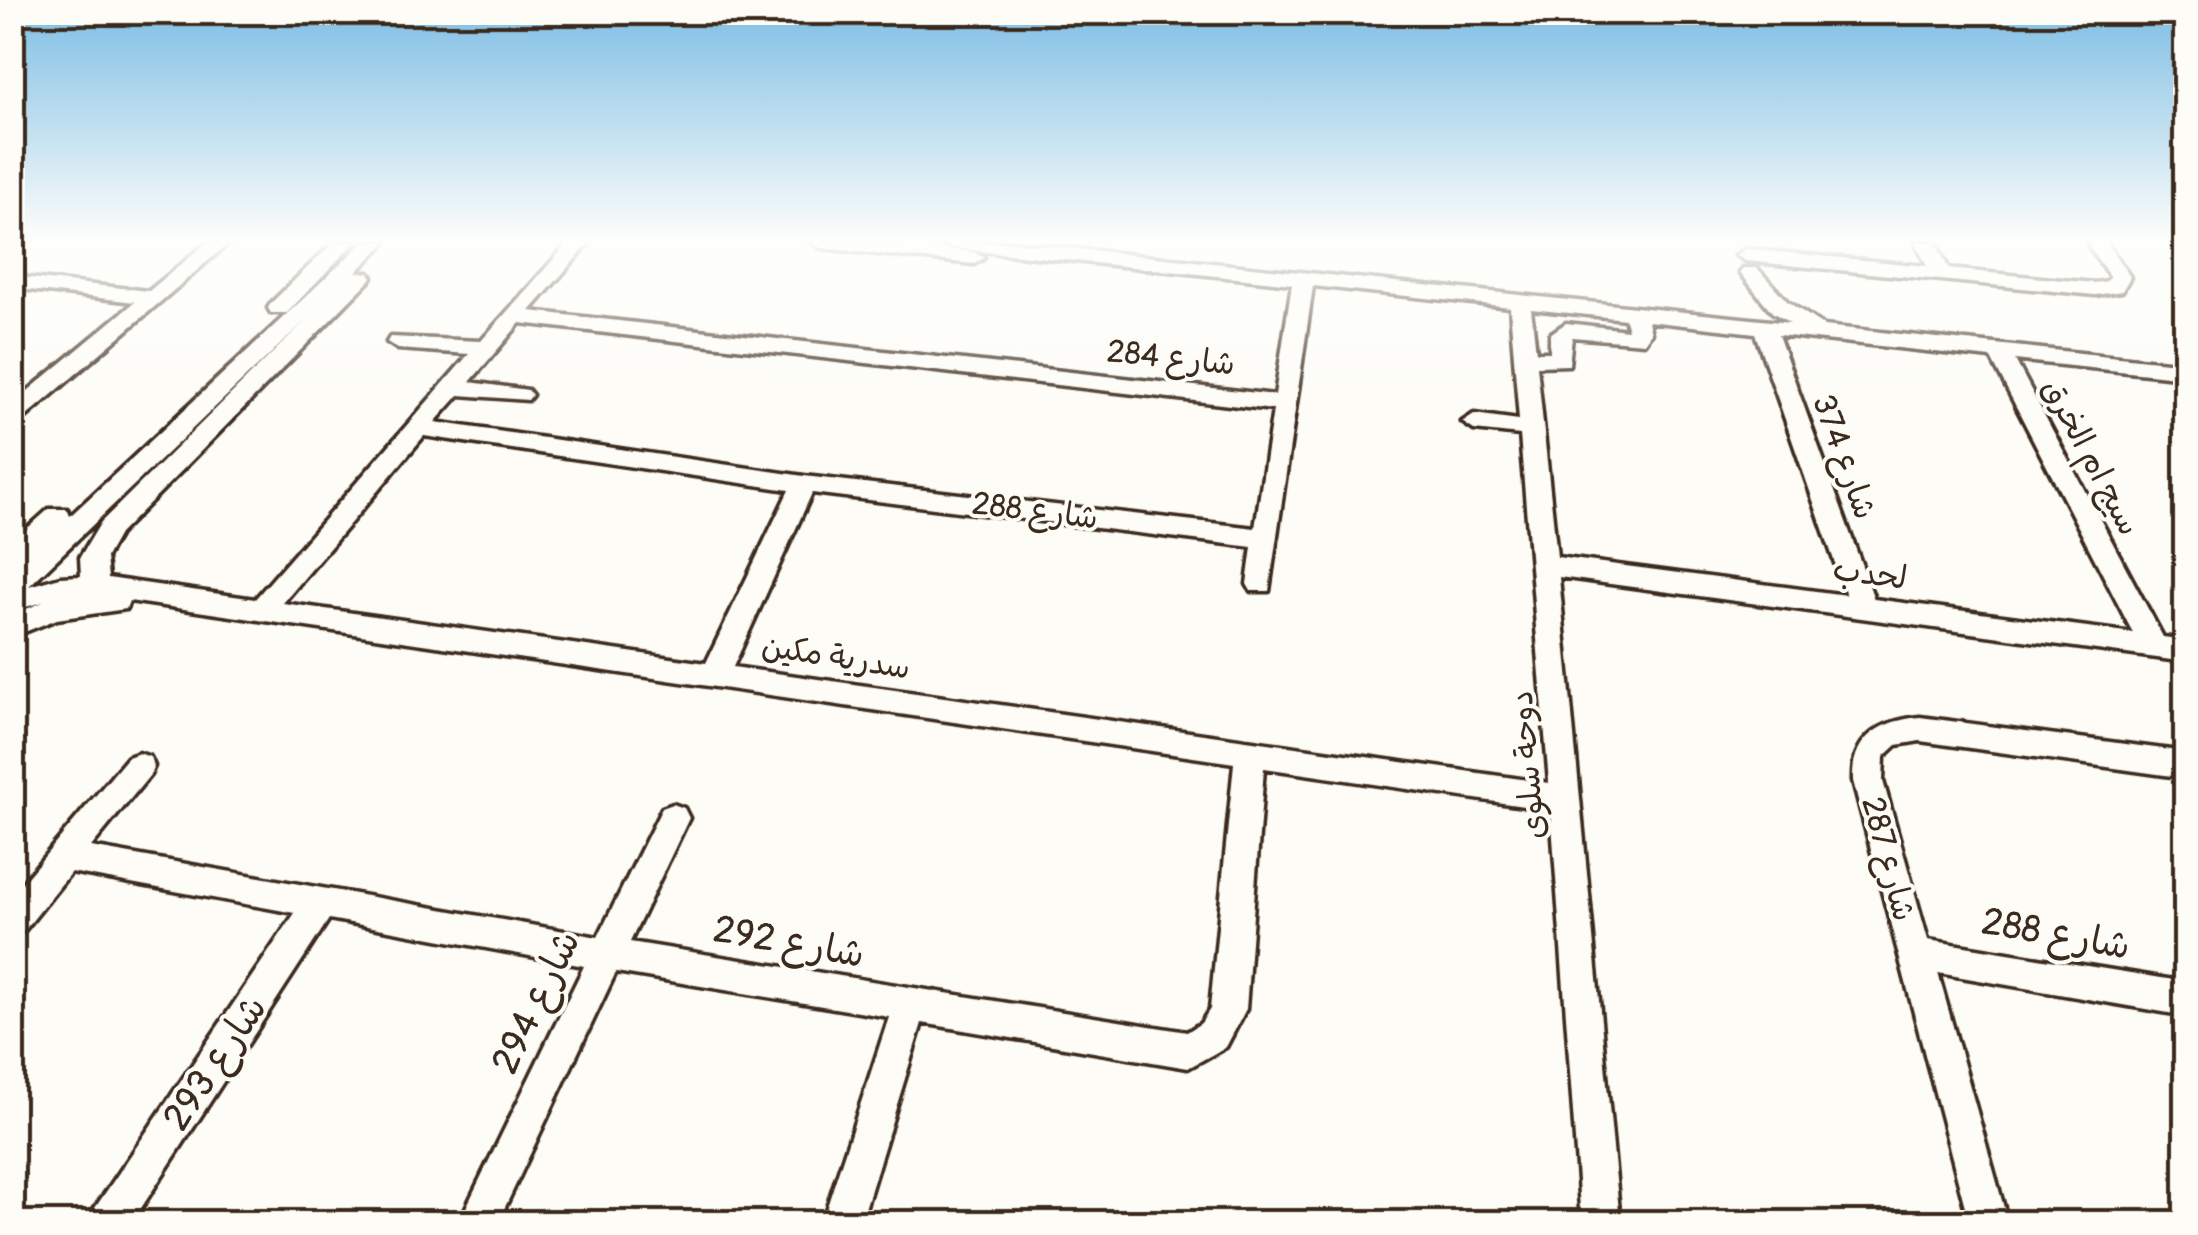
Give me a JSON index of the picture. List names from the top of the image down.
{
  "streets": {
    "street": [
      "شارع 284",
      "شارع 374",
      "سيج ام الخرق",
      "شارع 288",
      "لحدب",
      "سدرية مكين",
      "دوحة سلوى",
      "شارع 287",
      "شارع 292",
      "شارع 294",
      "شارع 293"
    ]
  },
  "crossings": [
    ["شارع 374", "لحدب"],
    ["سيج ام الخرق", "لحدب"],
    ["شارع 288", "شارع 287"],
    ["لحدب", "دوحة سلوى"],
    ["سدرية مكين", "دوحة سلوى"],
    ["سدرية مكين", "شارع 292"],
    ["شارع 292", "شارع 294"],
    ["شارع 292", "شارع 293"]
  ]
}
